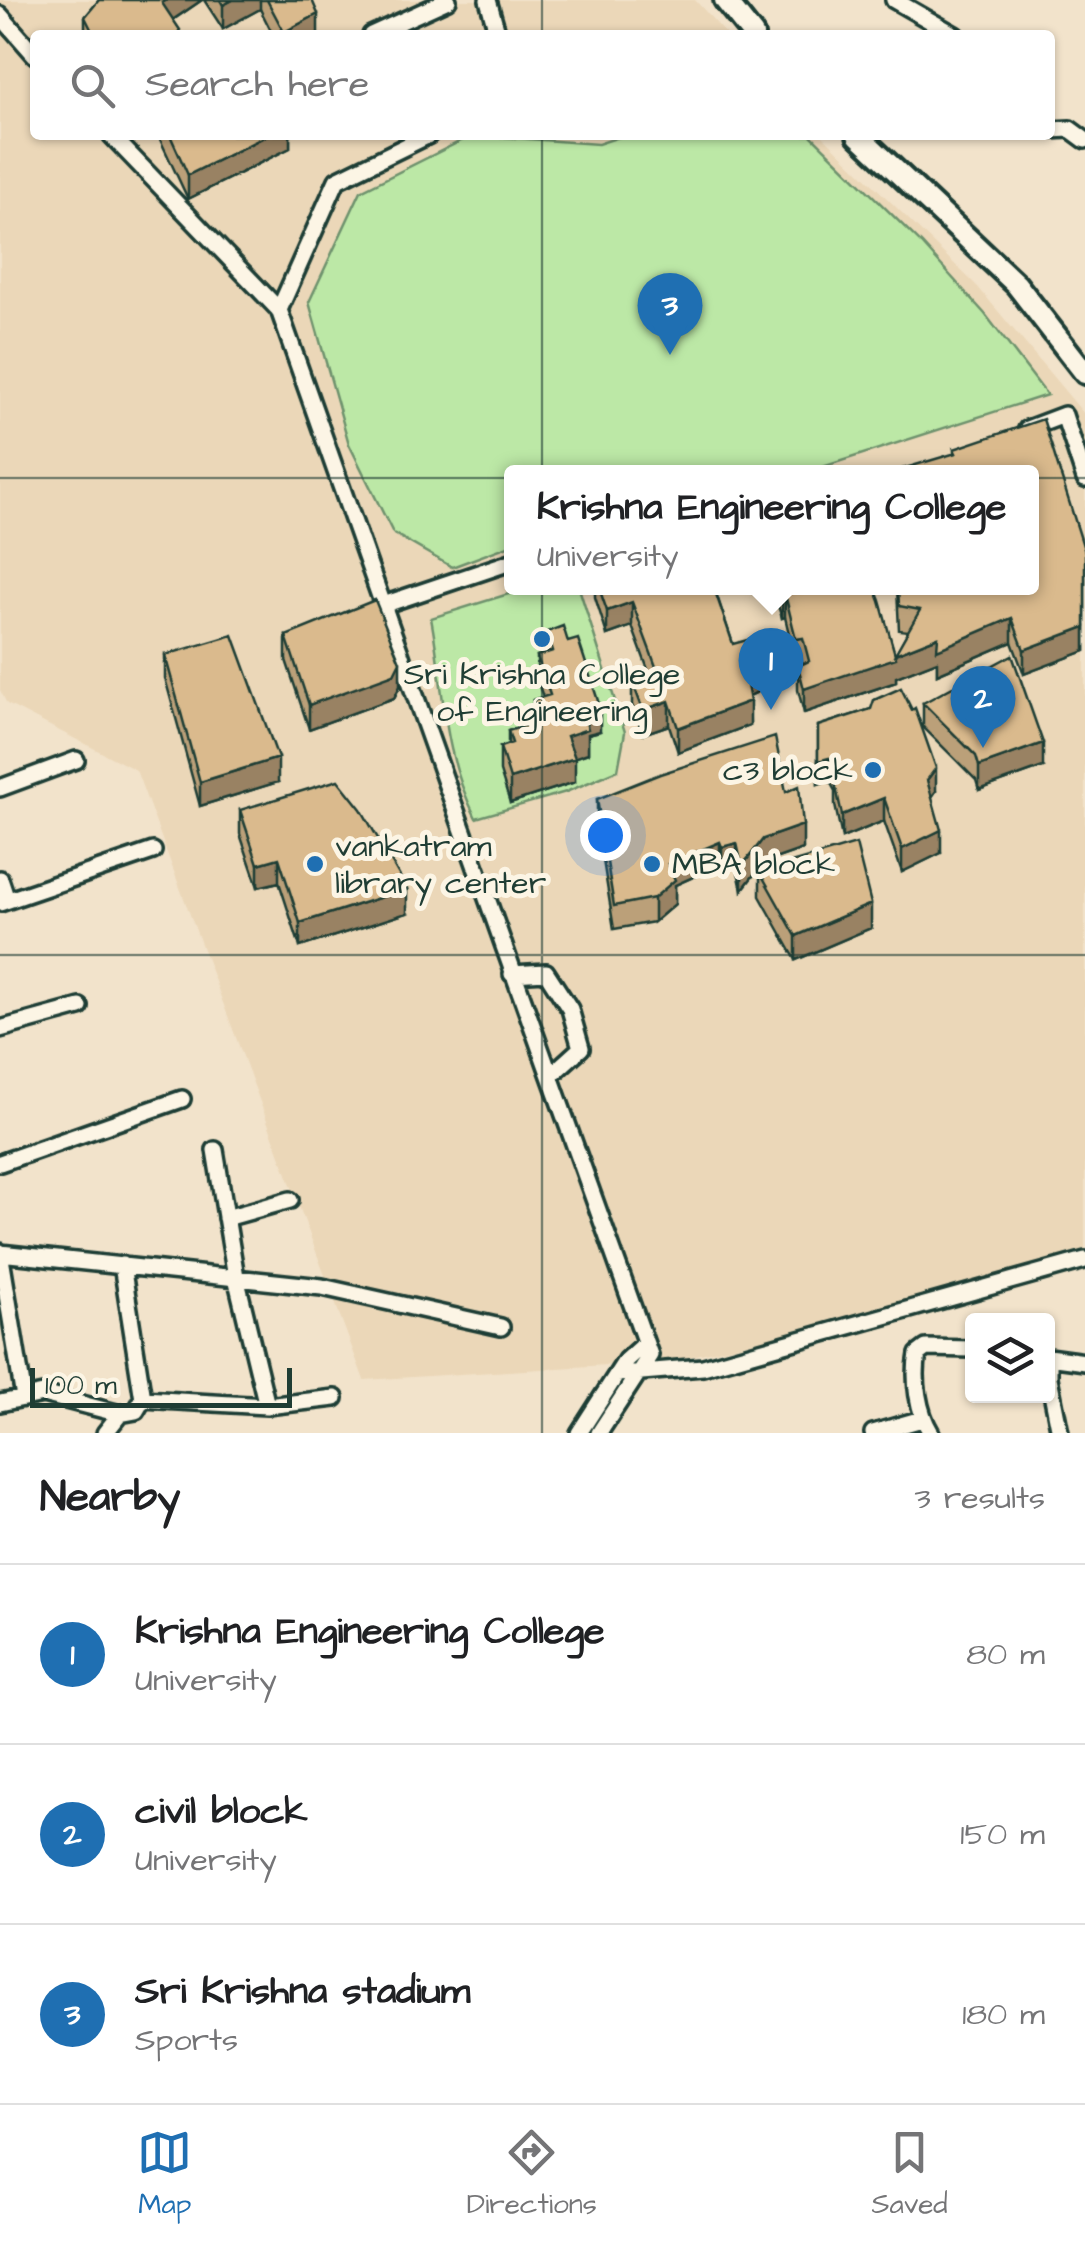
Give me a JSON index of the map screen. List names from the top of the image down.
{
  "places": [
    "Sri Krishna College of Engineering",
    "c3 block",
    "vankatram library center",
    "MBA block"
  ],
  "scale_bar": "100 m",
  "page": {
    "search": "Search here",
    "pins": ["3", "1", "2"],
    "popup": ["Krishna Engineering College", "University"],
    "scale": "100 m",
    "heading": ["Nearby", "3 results"],
    "list": [
      {
        "mark": "1",
        "name": "Krishna Engineering College",
        "note": "University",
        "value": "80 m"
      },
      {
        "mark": "2",
        "name": "civil block",
        "note": "University",
        "value": "150 m"
      },
      {
        "mark": "3",
        "name": "Sri Krishna stadium",
        "note": "Sports",
        "value": "180 m"
      }
    ],
    "nav": ["Map", "Directions", "Saved"]
  }
}
